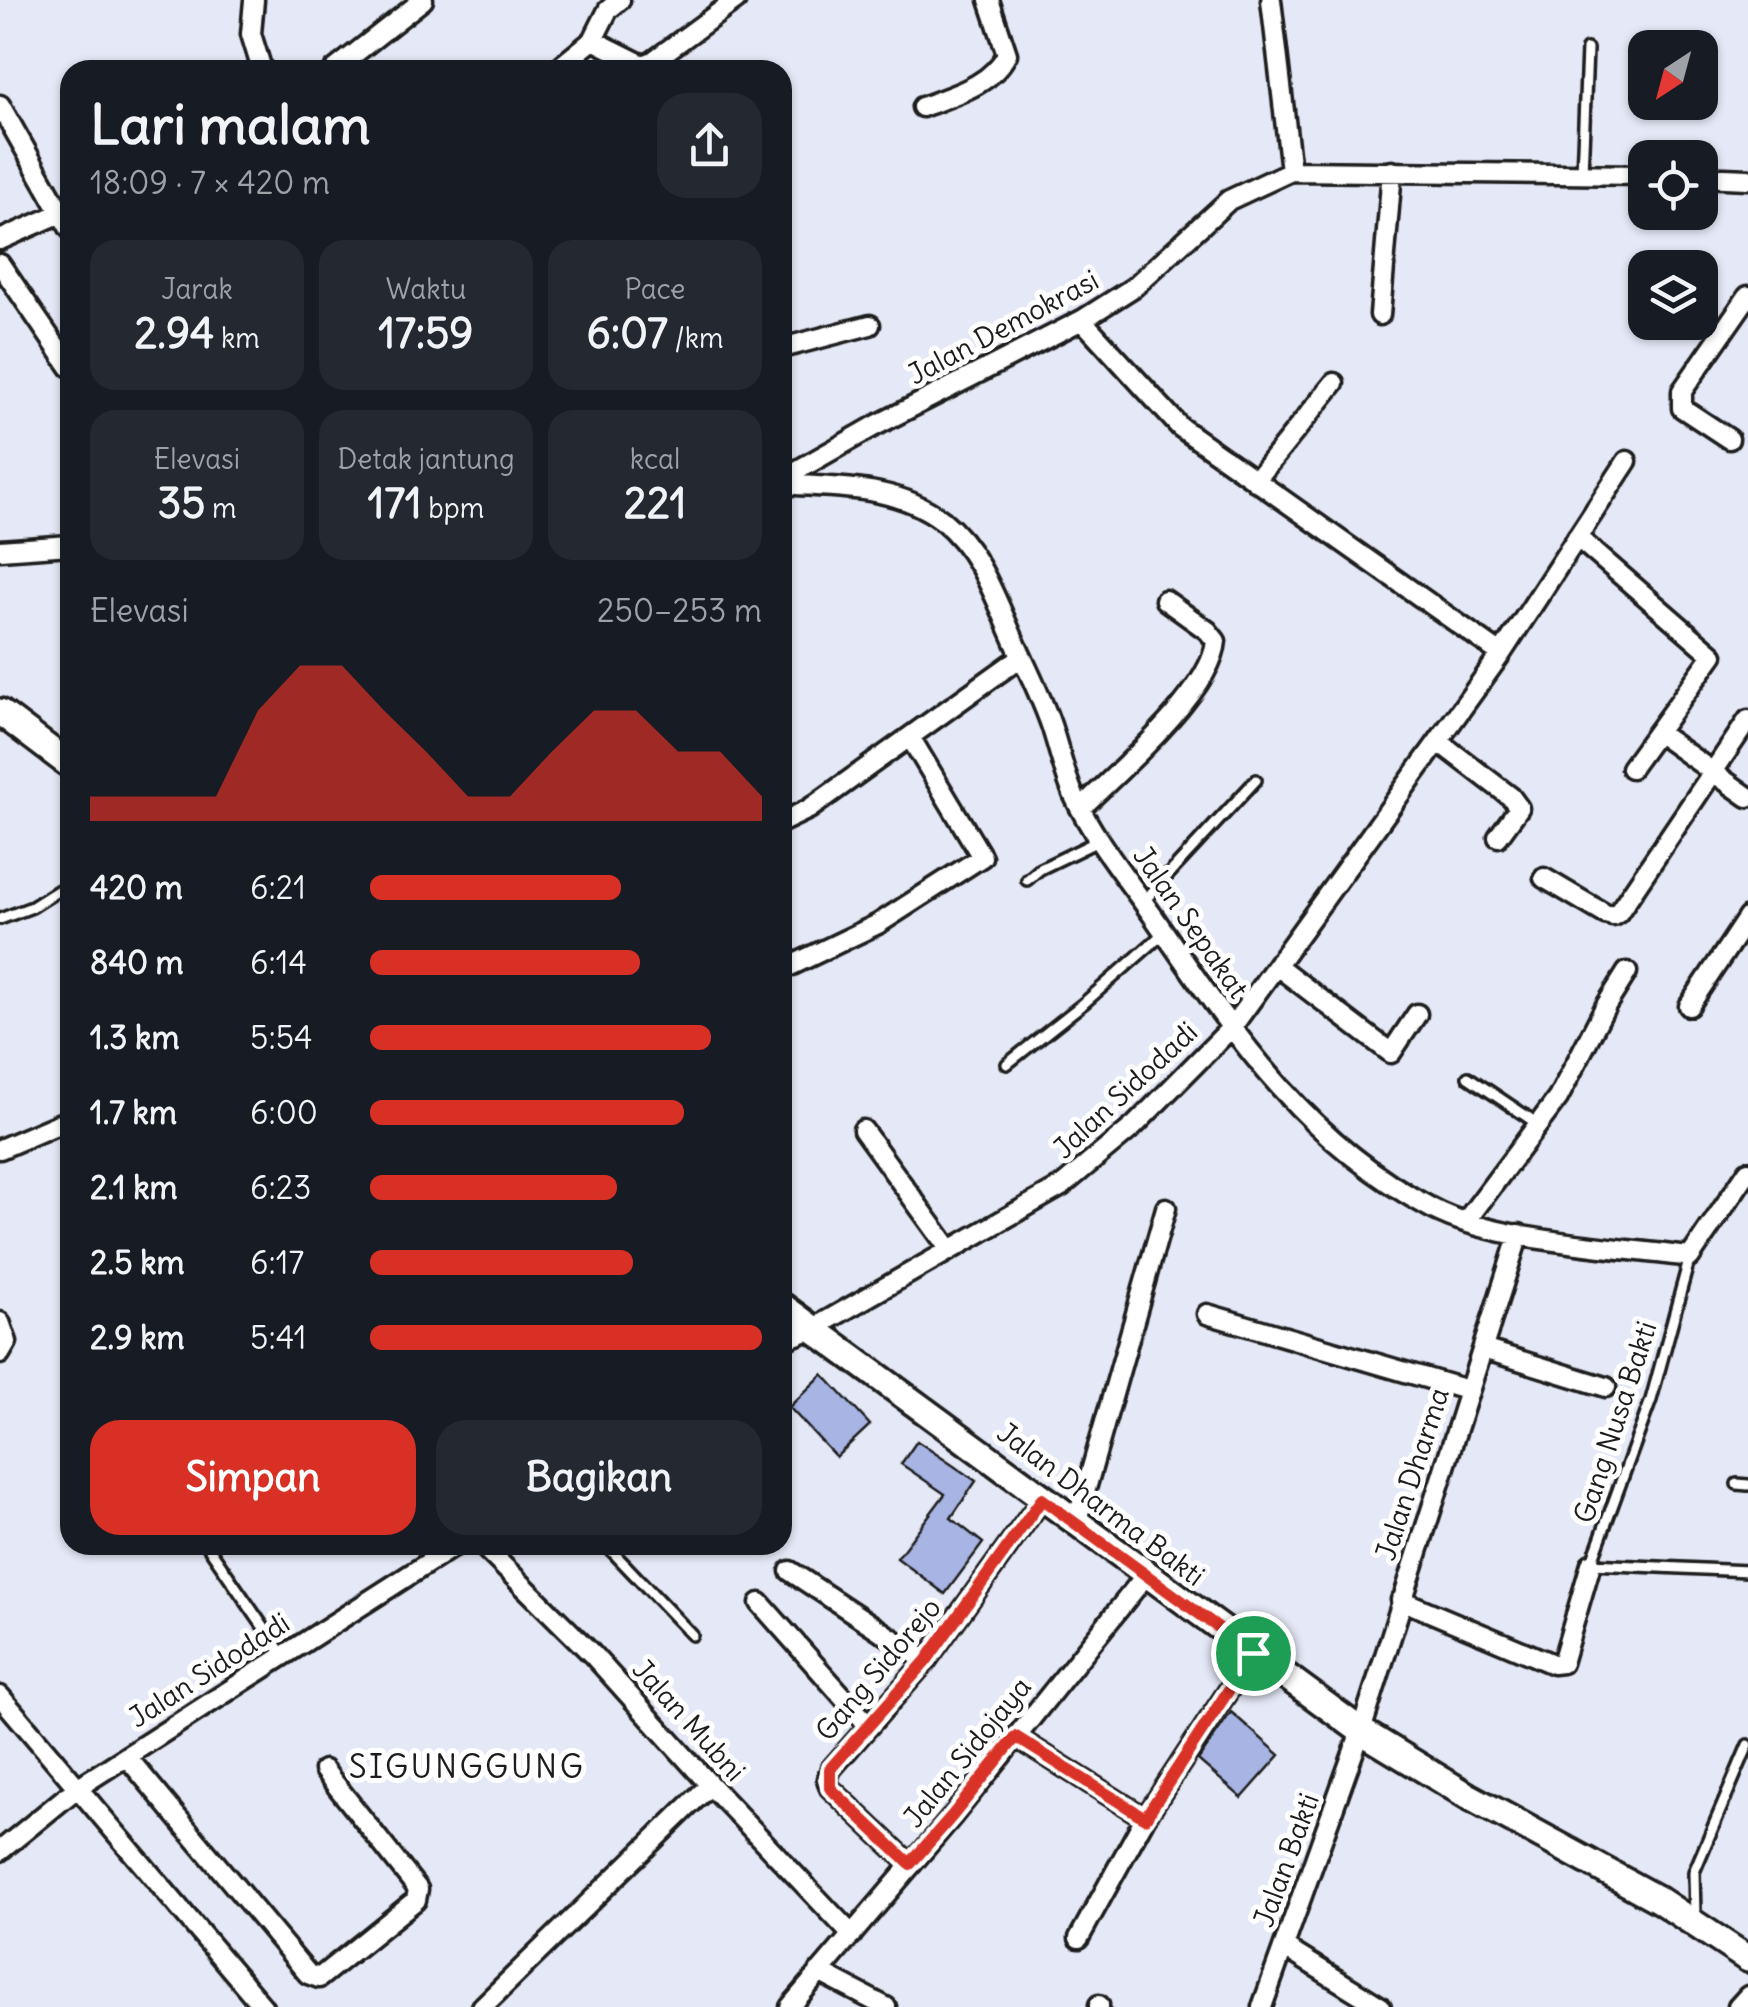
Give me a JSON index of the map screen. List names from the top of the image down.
{
  "streets": {
    "main road": ["Jalan Dharma Bakti"],
    "street": [
      "Jalan Demokrasi",
      "Jalan Sepakat",
      "Jalan Sidodadi",
      "Jalan Dharma",
      "Gang Sidorejo",
      "Jalan Mubni",
      "Jalan Sidojaya",
      "Jalan Bakti"
    ],
    "lane": ["Gang Nusa Bakti"]
  },
  "crossings": [
    ["Jalan Sepakat", "Jalan Sidodadi"],
    ["Jalan Sepakat", "Gang Nusa Bakti"],
    ["Jalan Sepakat", "Jalan Dharma"],
    ["Jalan Sidodadi", "Jalan Dharma Bakti"],
    ["Jalan Dharma", "Jalan Dharma Bakti"],
    ["Jalan Dharma", "Jalan Bakti"],
    ["Jalan Dharma Bakti", "Gang Sidorejo"],
    ["Jalan Dharma Bakti", "Jalan Sidojaya"],
    ["Jalan Dharma Bakti", "Jalan Bakti"],
    ["Gang Sidorejo", "Jalan Sidojaya"],
    ["Jalan Mubni", "Jalan Sidojaya"]
  ],
  "districts": ["SIGUNGGUNG"],
  "north": "bottom left",
  "page": {
    "heading": ["Lari malam", "18:09 · 7 × 420 m"],
    "stats": [
      ["Jarak", "2.94 km"],
      ["Waktu", "17:59"],
      ["Pace", "6:07 /km"],
      ["Elevasi", "35 m"],
      ["Detak jantung", "171 bpm"],
      ["kcal", "221"]
    ],
    "chart": ["Elevasi", "250–253 m"],
    "list": [
      {
        "name": "420 m",
        "note": "6:21"
      },
      {
        "name": "840 m",
        "note": "6:14"
      },
      {
        "name": "1.3 km",
        "note": "5:54"
      },
      {
        "name": "1.7 km",
        "note": "6:00"
      },
      {
        "name": "2.1 km",
        "note": "6:23"
      },
      {
        "name": "2.5 km",
        "note": "6:17"
      },
      {
        "name": "2.9 km",
        "note": "5:41"
      }
    ],
    "buttons": ["Simpan", "Bagikan"]
  }
}
